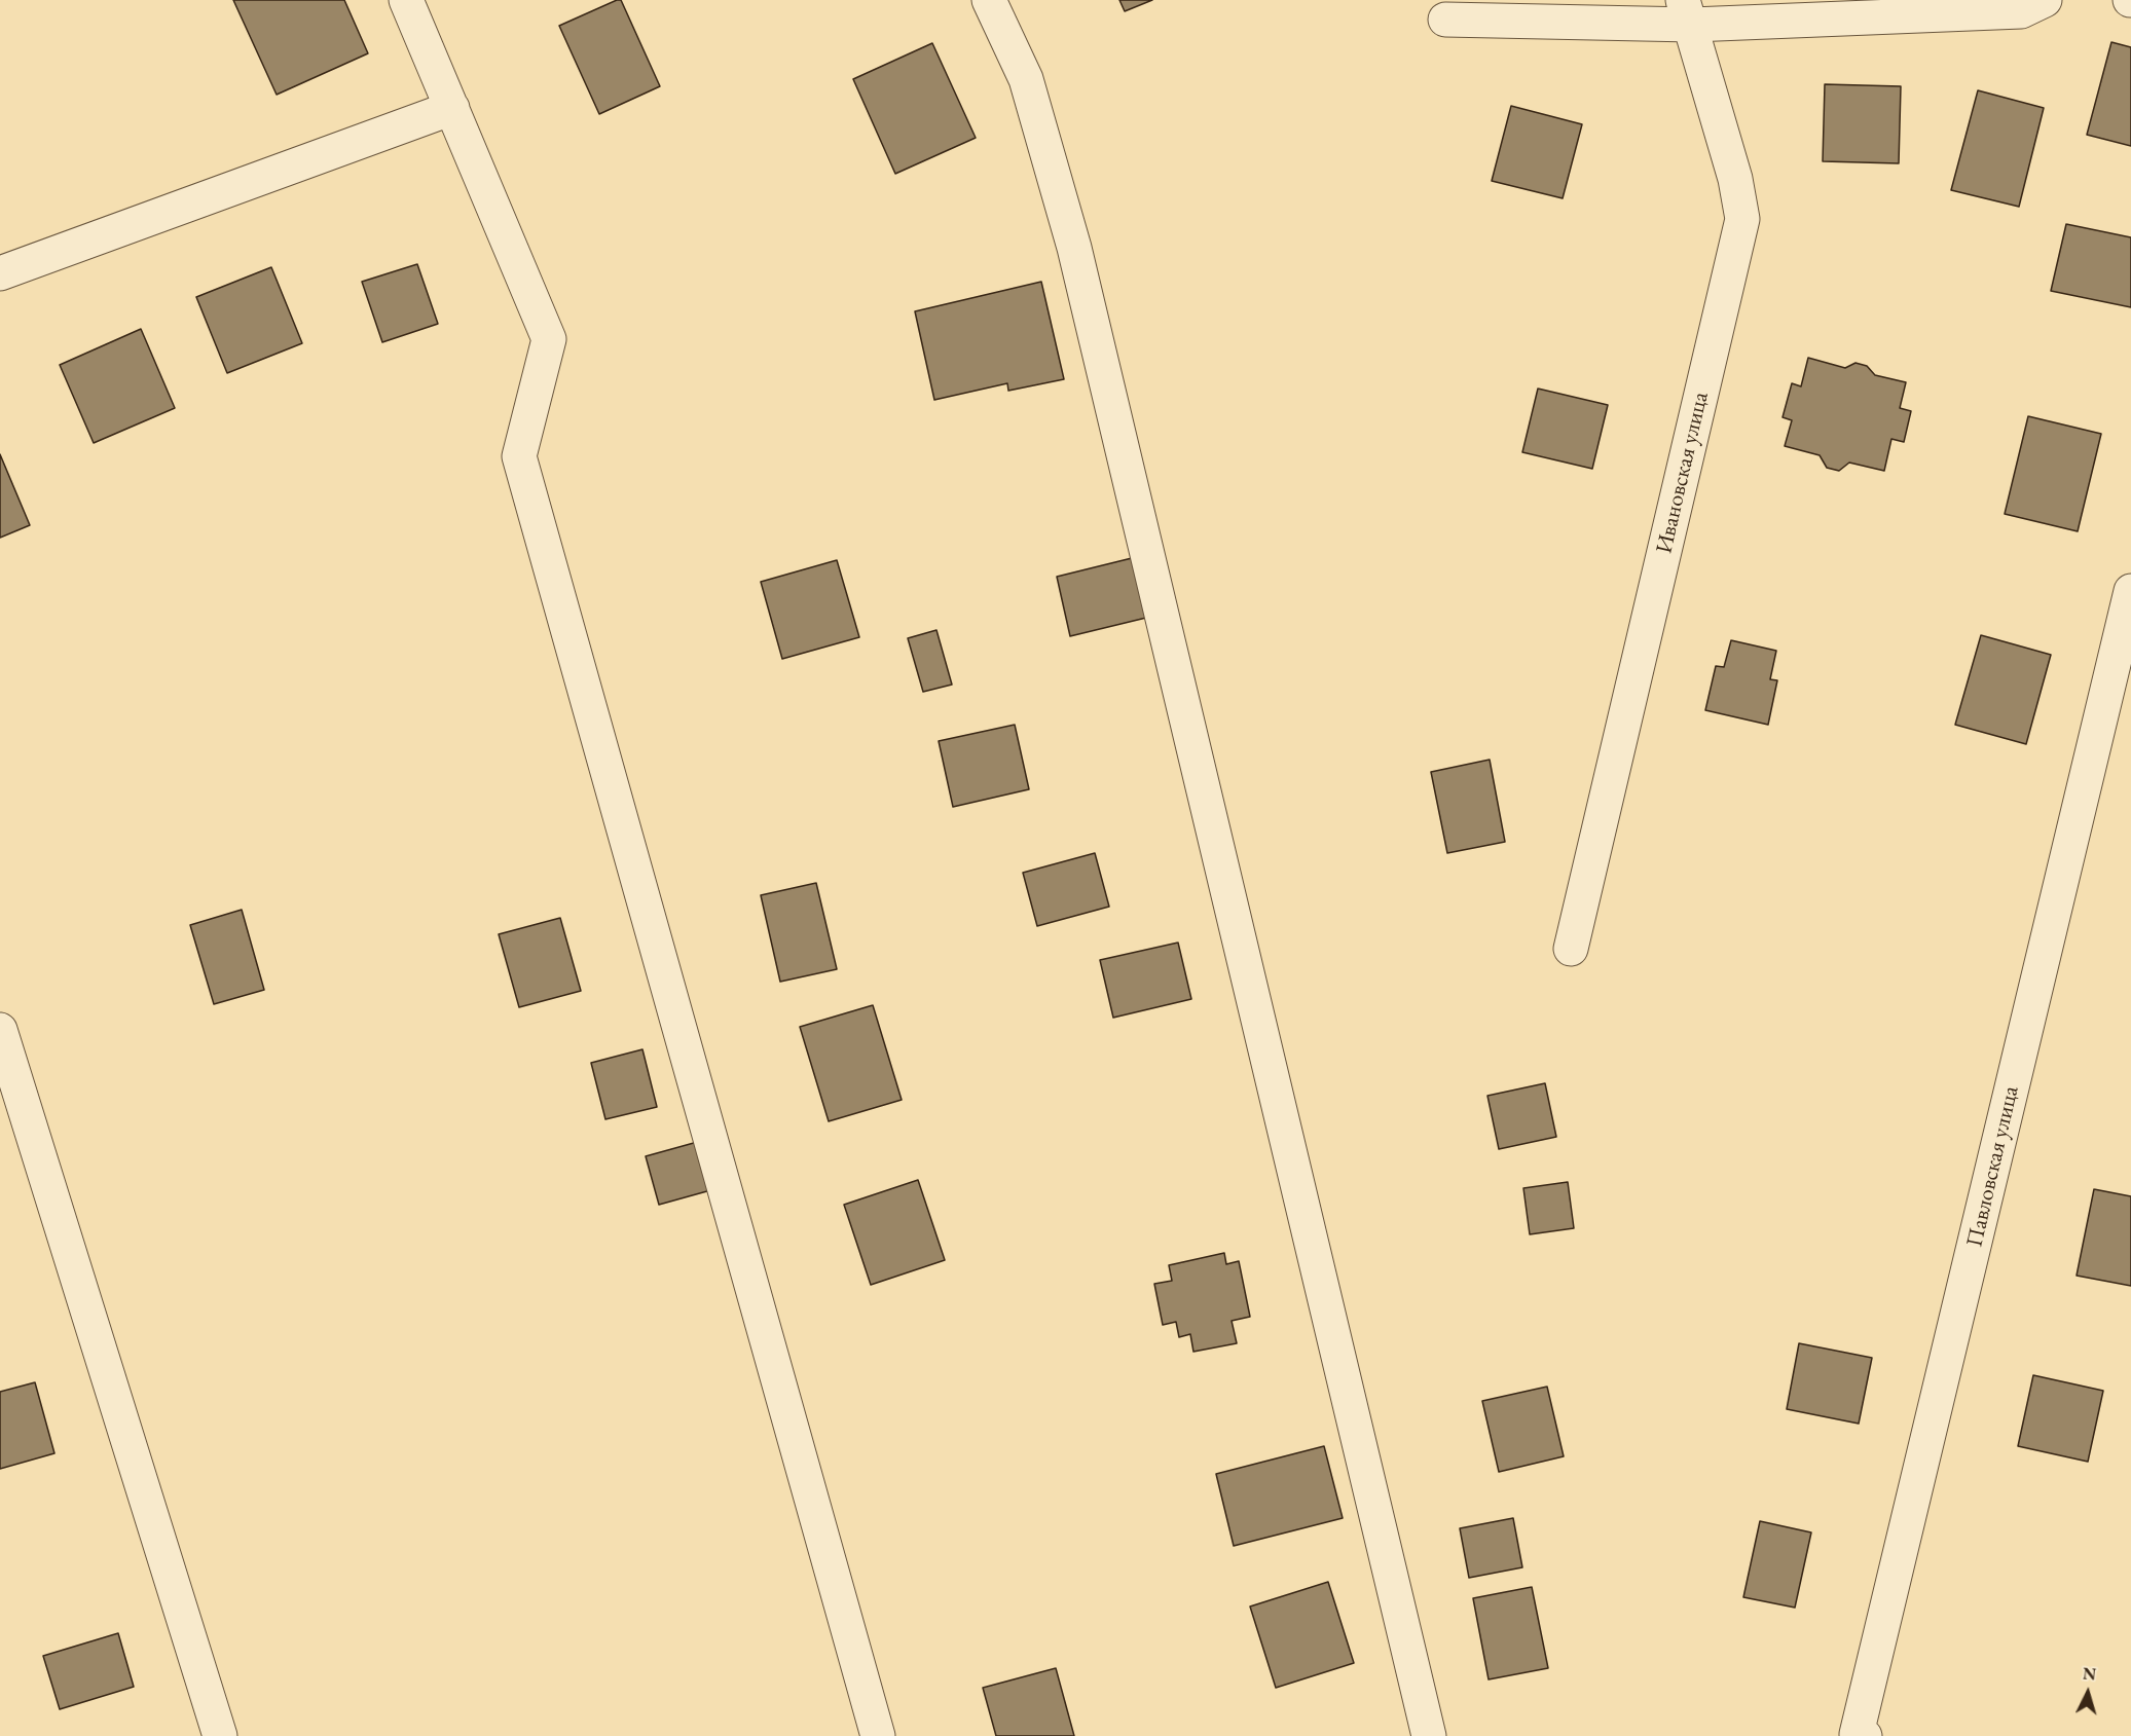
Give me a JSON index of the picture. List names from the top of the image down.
{
  "streets": {
    "street": ["Ивановская улица", "Павловская улица"]
  },
  "north": "top"
}
